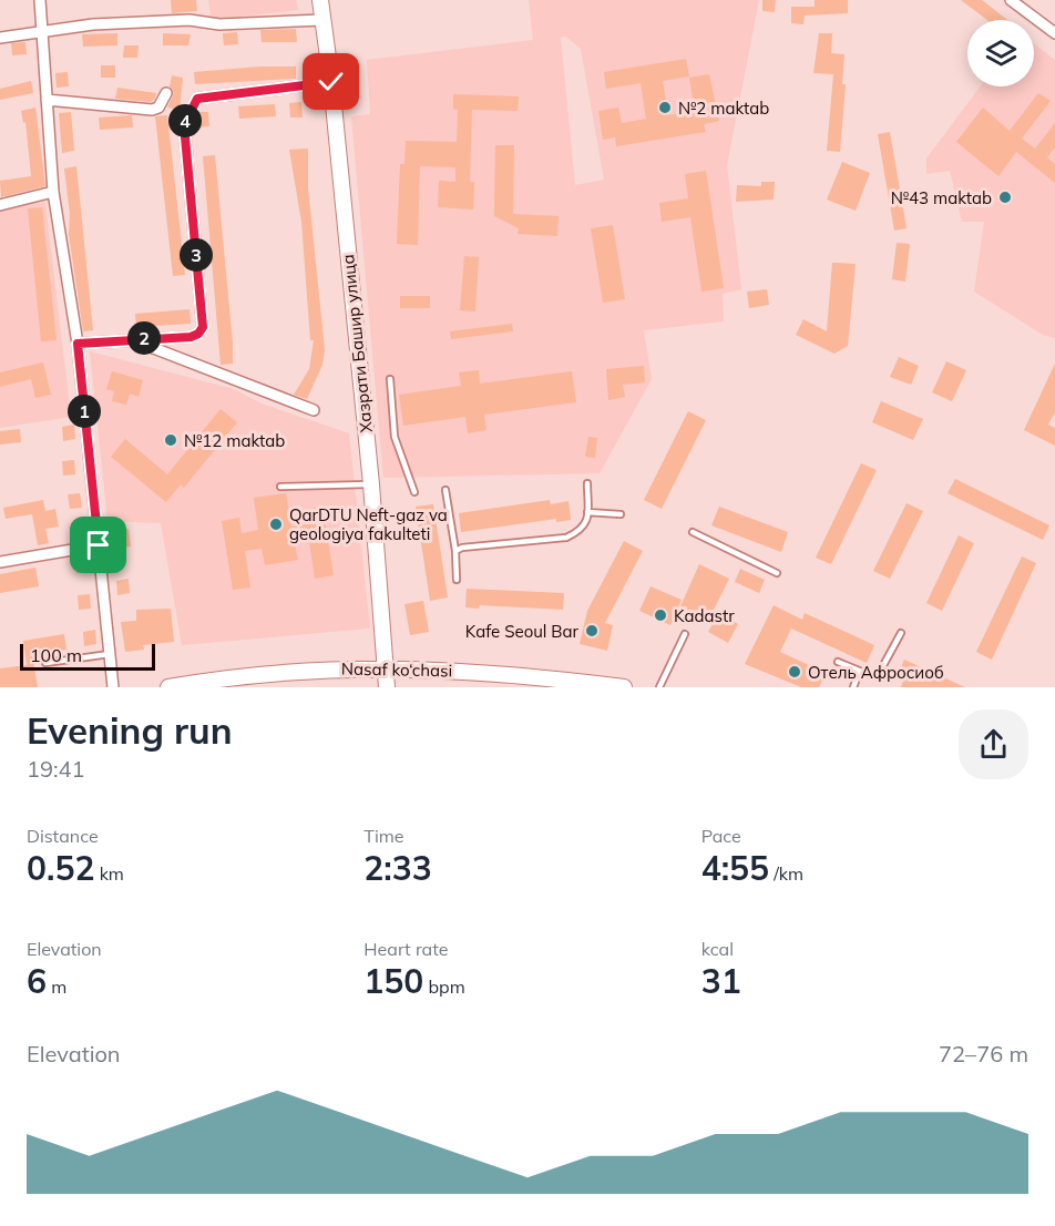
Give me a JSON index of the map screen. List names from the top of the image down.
{
  "streets": {
    "street": ["Хазрати Башир улица", "Nasaf ko‘chasi"]
  },
  "crossings": [
    ["Хазрати Башир улица", "Nasaf ko‘chasi"]
  ],
  "places": [
    "№2 maktab",
    "№43 maktab",
    "№12 maktab",
    "QarDTU Neft-gaz va geologiya fakulteti",
    "Kadastr",
    "Kafe Seoul Bar",
    "Отель Афросиоб"
  ],
  "scale_bar": "100 m",
  "page": {
    "pins": [
      "4",
      "3",
      "2",
      "1"
    ],
    "scale": "100 m",
    "heading": ["Evening run", "19:41"],
    "stats": [
      ["Distance", "0.52 km"],
      ["Time", "2:33"],
      ["Pace", "4:55 /km"],
      ["Elevation", "6 m"],
      ["Heart rate", "150 bpm"],
      ["kcal", "31"]
    ],
    "chart": ["Elevation", "72–76 m"]
  }
}
